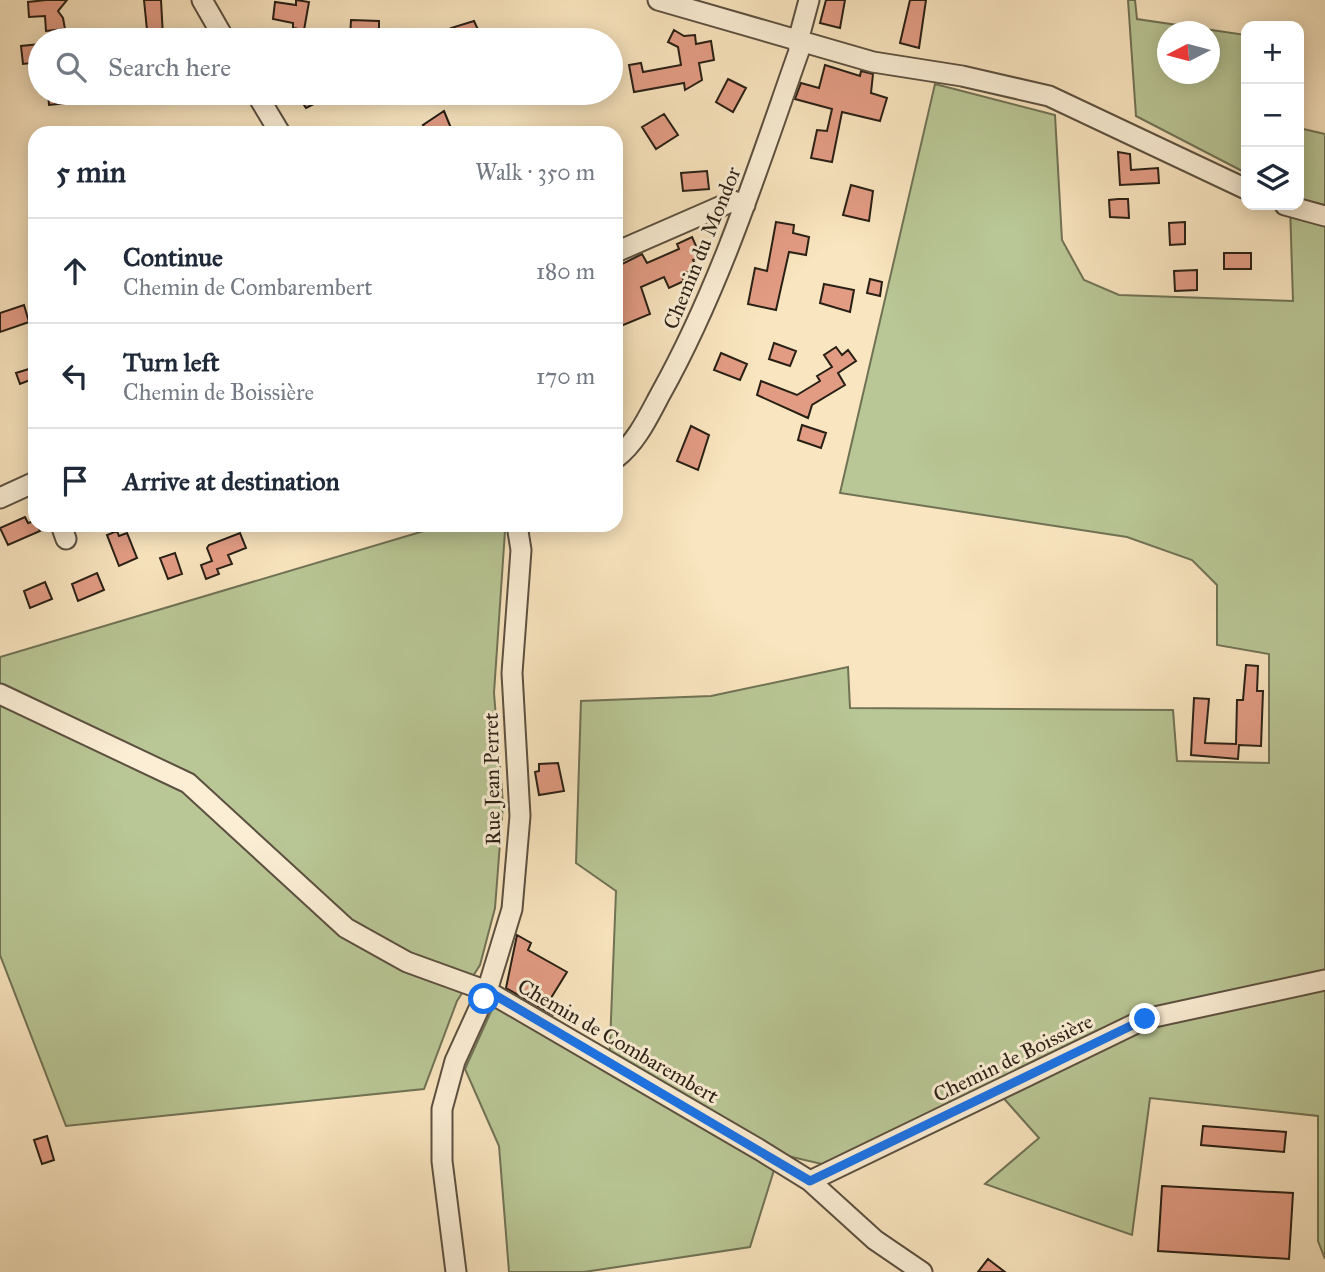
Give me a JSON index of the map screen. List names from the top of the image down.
{
  "streets": {
    "street": [
      "Chemin du Mondor",
      "Rue Jean Perret",
      "Chemin de Combarembert",
      "Chemin de Boissière"
    ]
  },
  "crossings": [
    ["Rue Jean Perret", "Chemin de Combarembert"],
    ["Chemin de Combarembert", "Chemin de Boissière"]
  ],
  "north": "left",
  "page": {
    "map_buttons": ["+", "−"],
    "search": "Search here",
    "heading": ["5 min", "Walk · 350 m"],
    "list": [
      ["Continue", "Chemin de Combarembert", "180 m"],
      ["Turn left", "Chemin de Boissière", "170 m"],
      "Arrive at destination"
    ]
  }
}
